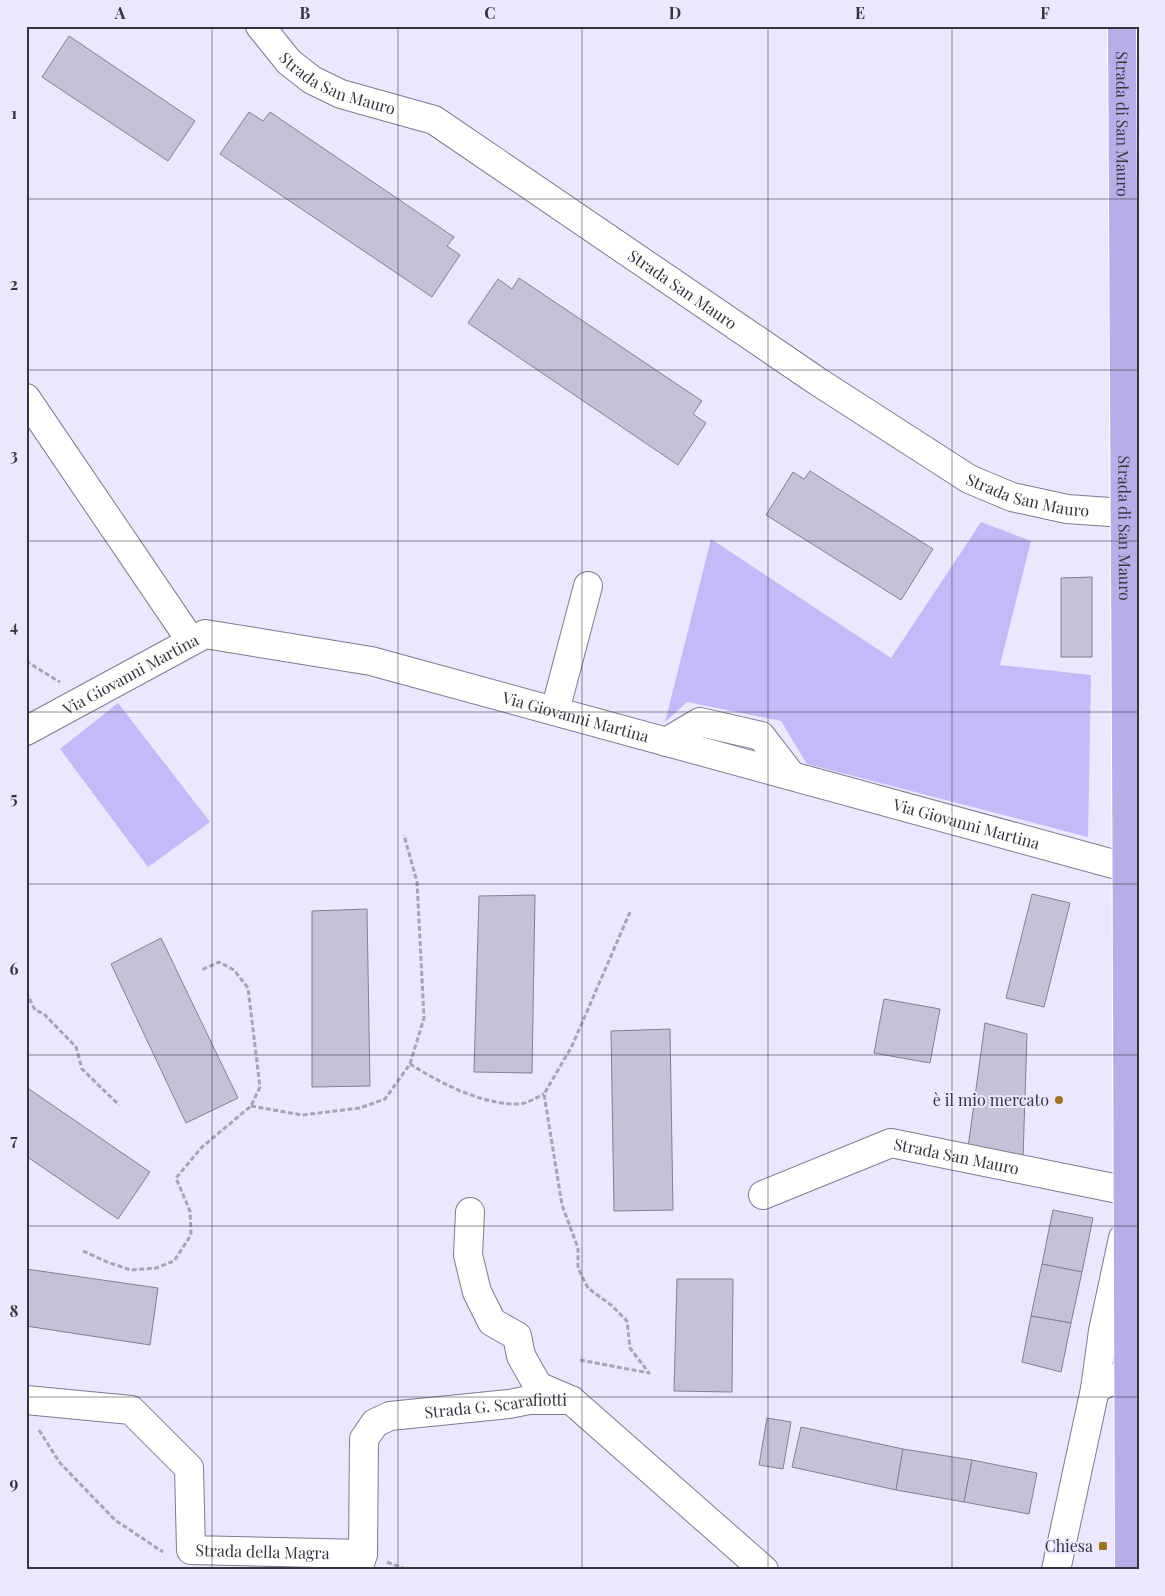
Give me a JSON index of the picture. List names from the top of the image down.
{
  "streets": {
    "main road": ["Strada di San Mauro"],
    "street": [
      "Strada San Mauro",
      "Via Giovanni Martina",
      "Strada G. Scarafiotti",
      "Strada della Magra"
    ]
  },
  "crossings": [
    ["Strada San Mauro", "Strada di San Mauro"],
    ["Strada di San Mauro", "Via Giovanni Martina"],
    ["Strada G. Scarafiotti", "Strada della Magra"]
  ],
  "places": {
    "other": ["è il mio mercato"],
    "transit": ["Chiesa"]
  },
  "grid": {
    "columns": [
      "A",
      "B",
      "C",
      "D",
      "E",
      "F"
    ],
    "rows": [
      "1",
      "2",
      "3",
      "4",
      "5",
      "6",
      "7",
      "8",
      "9"
    ]
  }
}
